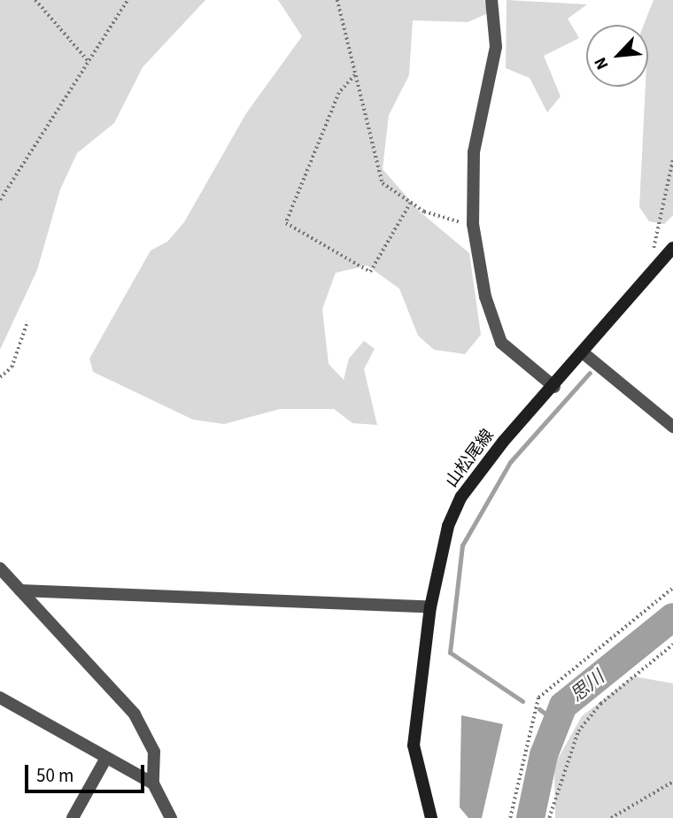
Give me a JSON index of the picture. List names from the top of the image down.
{
  "streets": {
    "main road": ["山松尾線"]
  },
  "water": ["思川"],
  "scale_bar": "50 m",
  "north": "bottom left"
}
